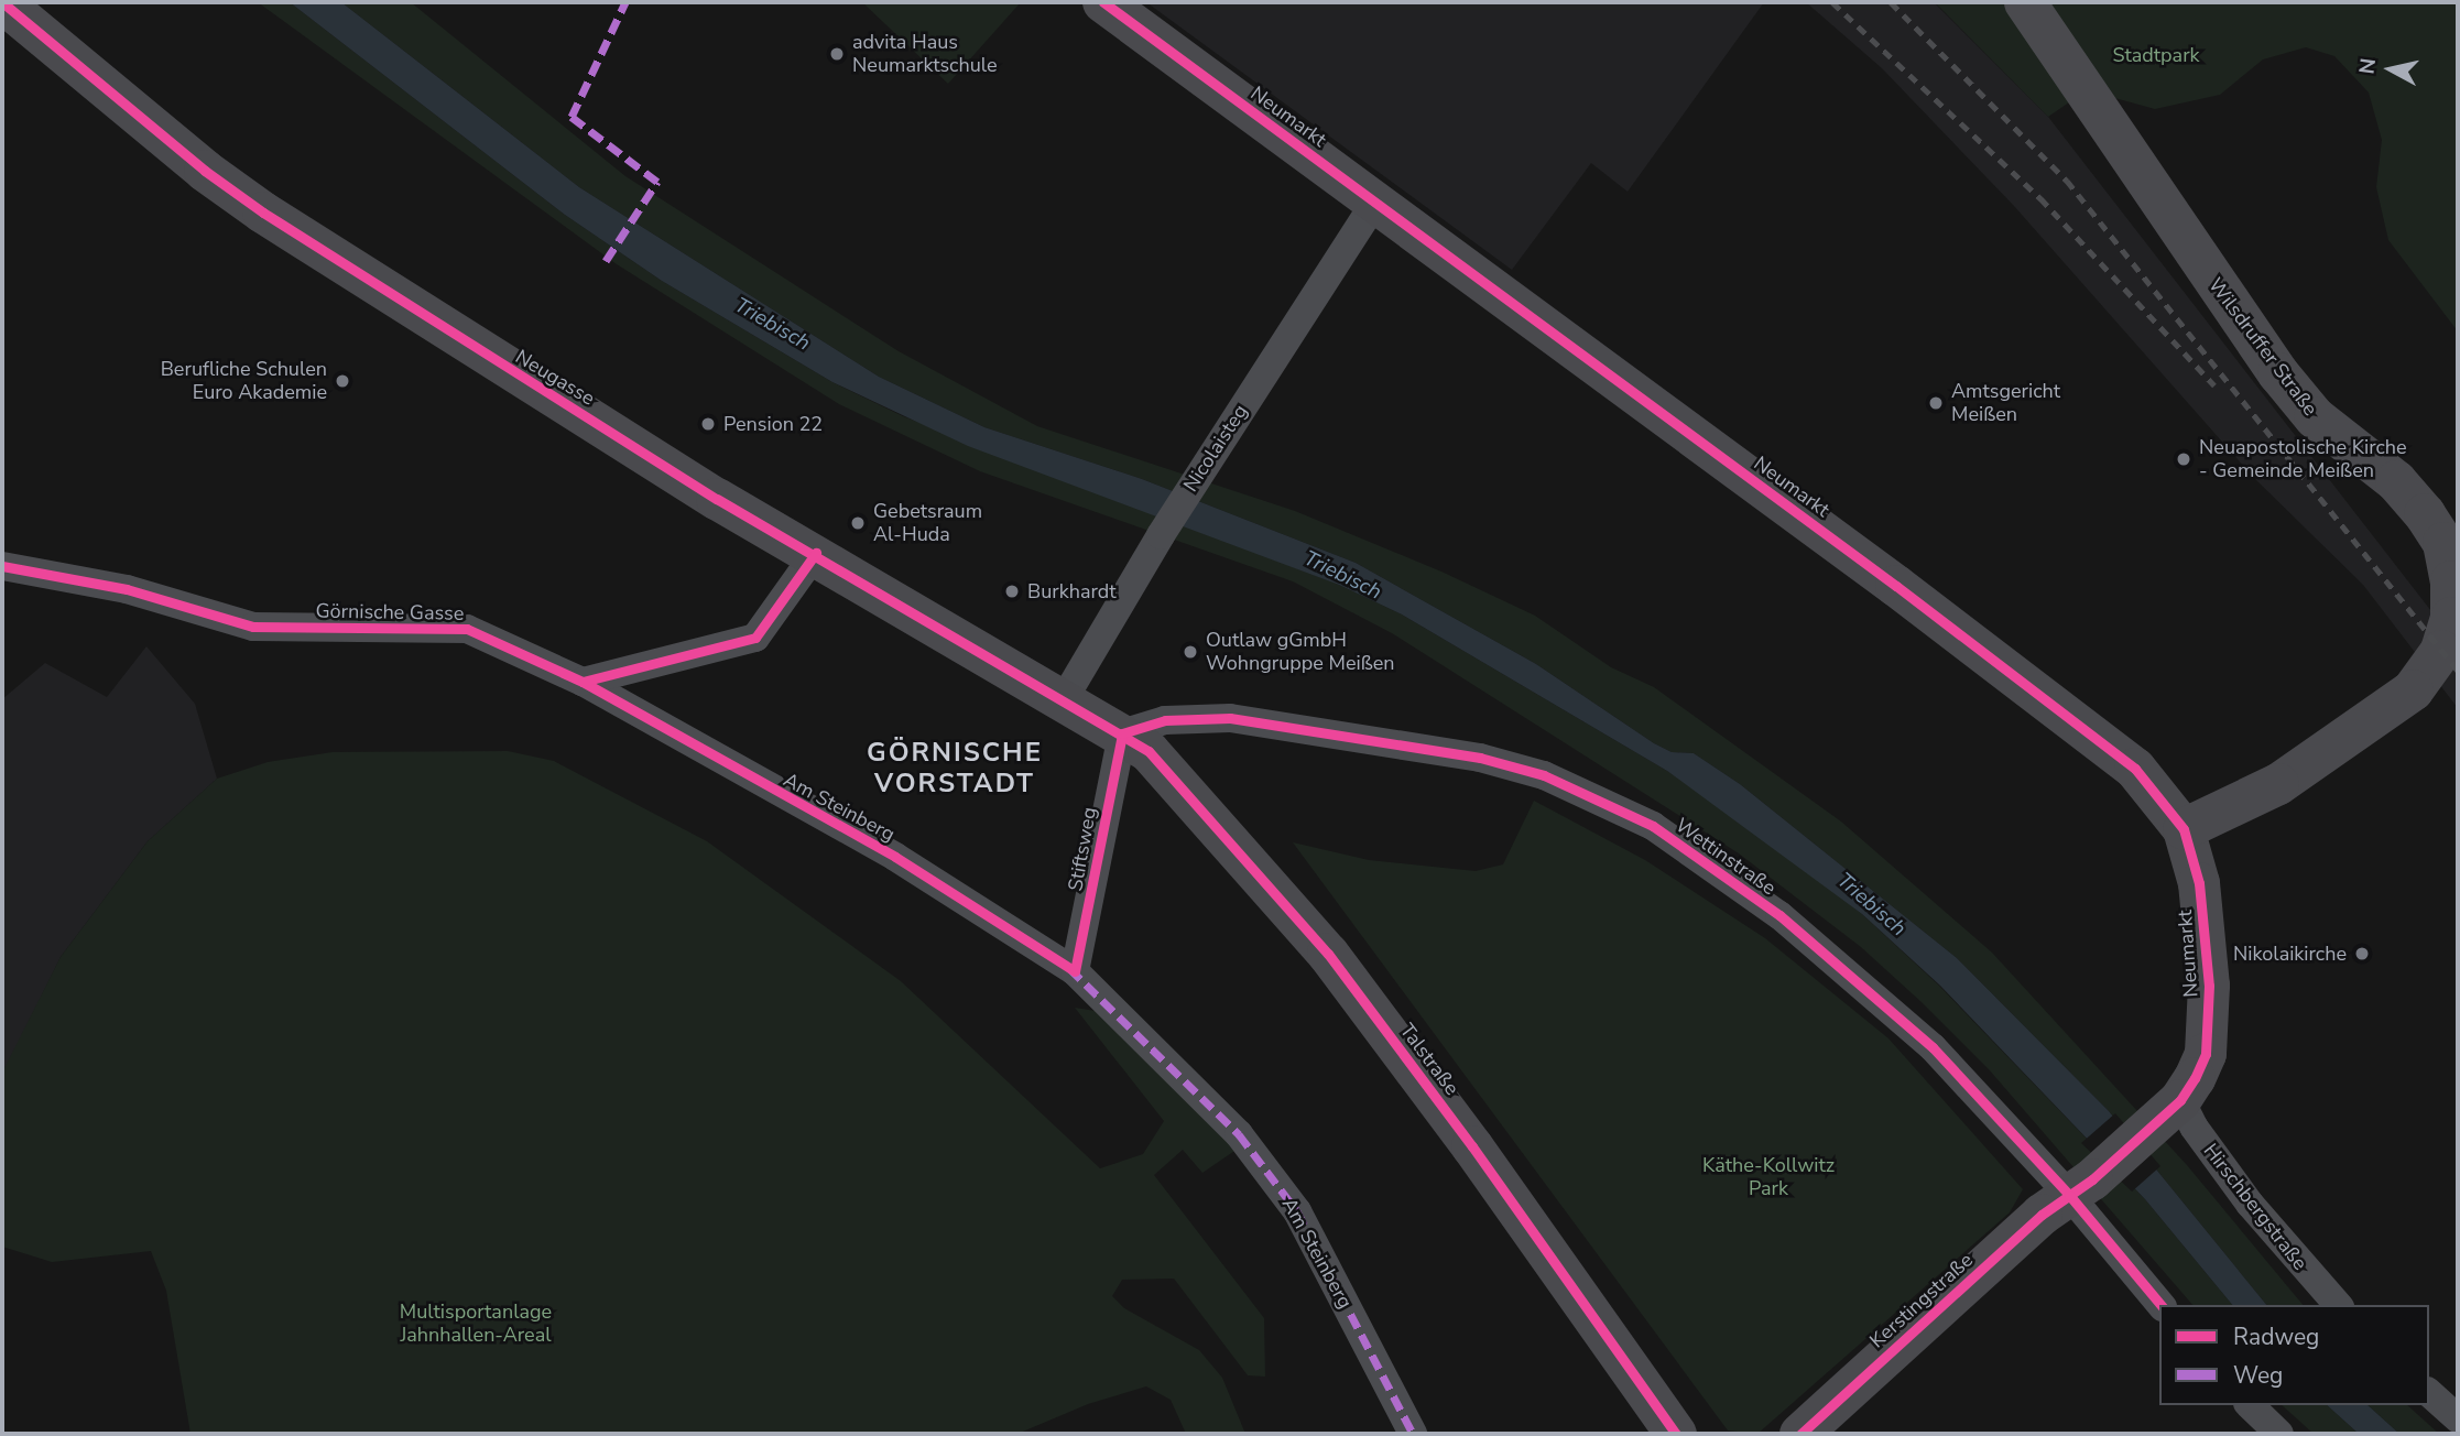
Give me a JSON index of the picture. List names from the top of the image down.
{
  "streets": {
    "main road": [
      "Neumarkt",
      "Wilsdruffer Straße",
      "Neugasse",
      "Talstraße",
      "Kerstingstraße"
    ],
    "street": [
      "Nicolaisteg",
      "Görnische Gasse",
      "Am Steinberg",
      "Stiftsweg",
      "Wettinstraße",
      "Hirschbergstraße"
    ]
  },
  "crossings": [
    ["Neumarkt", "Wilsdruffer Straße"],
    ["Neumarkt", "Nicolaisteg"],
    ["Neumarkt", "Wettinstraße"],
    ["Neumarkt", "Hirschbergstraße"],
    ["Neumarkt", "Kerstingstraße"],
    ["Neugasse", "Nicolaisteg"],
    ["Neugasse", "Stiftsweg"],
    ["Neugasse", "Wettinstraße"],
    ["Neugasse", "Talstraße"],
    ["Görnische Gasse", "Am Steinberg"],
    ["Am Steinberg", "Stiftsweg"],
    ["Stiftsweg", "Wettinstraße"],
    ["Stiftsweg", "Talstraße"],
    ["Wettinstraße", "Talstraße"],
    ["Wettinstraße", "Kerstingstraße"]
  ],
  "districts": ["GÖRNISCHE VORSTADT"],
  "water": ["Triebisch"],
  "parks": ["Stadtpark", "Käthe-Kollwitz Park", "Multisportanlage Jahnhallen-Areal"],
  "places": [
    "advita Haus Neumarktschule",
    "Berufliche Schulen Euro Akademie",
    "Amtsgericht Meißen",
    "Pension 22",
    "Neuapostolische Kirche - Gemeinde Meißen",
    "Gebetsraum Al-Huda",
    "Burkhardt",
    "Outlaw gGmbH Wohngruppe Meißen",
    "Nikolaikirche"
  ],
  "legend": ["Radweg", "Weg"],
  "north": "left"
}
